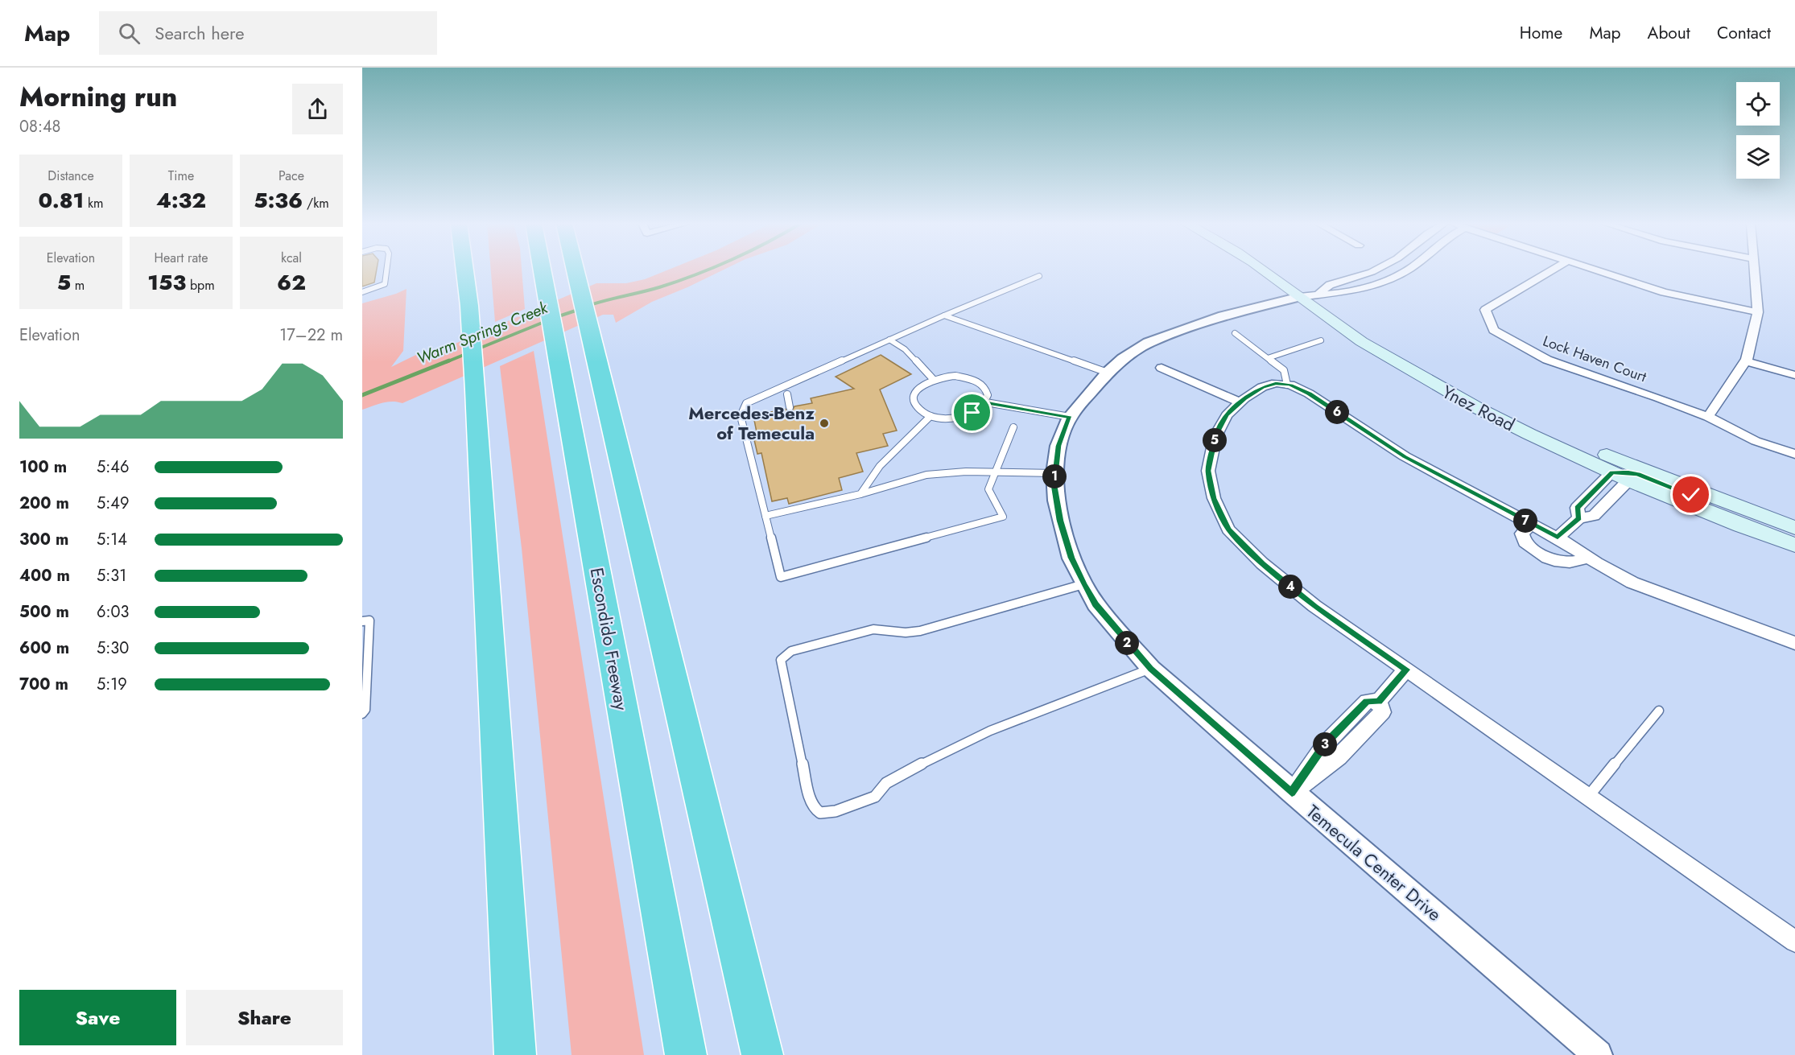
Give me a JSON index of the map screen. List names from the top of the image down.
{
  "streets": {
    "highway": ["Escondido Freeway"],
    "main road": ["Ynez Road"],
    "street": ["Lock Haven Court", "Temecula Center Drive"]
  },
  "crossings": [
    ["Ynez Road", "Temecula Center Drive"]
  ],
  "water": ["Warm Springs Creek"],
  "places": ["Mercedes-Benz of Temecula"],
  "page": {
    "header": "Map",
    "search": "Search here",
    "nav": [
      "Home",
      "Map",
      "About",
      "Contact"
    ],
    "heading": ["Morning run", "08:48"],
    "stats": [
      ["Distance", "0.81 km"],
      ["Time", "4:32"],
      ["Pace", "5:36 /km"],
      ["Elevation", "5 m"],
      ["Heart rate", "153 bpm"],
      ["kcal", "62"]
    ],
    "chart": ["Elevation", "17–22 m"],
    "pins": [
      "6",
      "5",
      "1",
      "7",
      "4",
      "2",
      "3"
    ],
    "list": [
      {
        "name": "100 m",
        "note": "5:46"
      },
      {
        "name": "200 m",
        "note": "5:49"
      },
      {
        "name": "300 m",
        "note": "5:14"
      },
      {
        "name": "400 m",
        "note": "5:31"
      },
      {
        "name": "500 m",
        "note": "6:03"
      },
      {
        "name": "600 m",
        "note": "5:30"
      },
      {
        "name": "700 m",
        "note": "5:19"
      }
    ],
    "buttons": ["Save", "Share"]
  }
}
